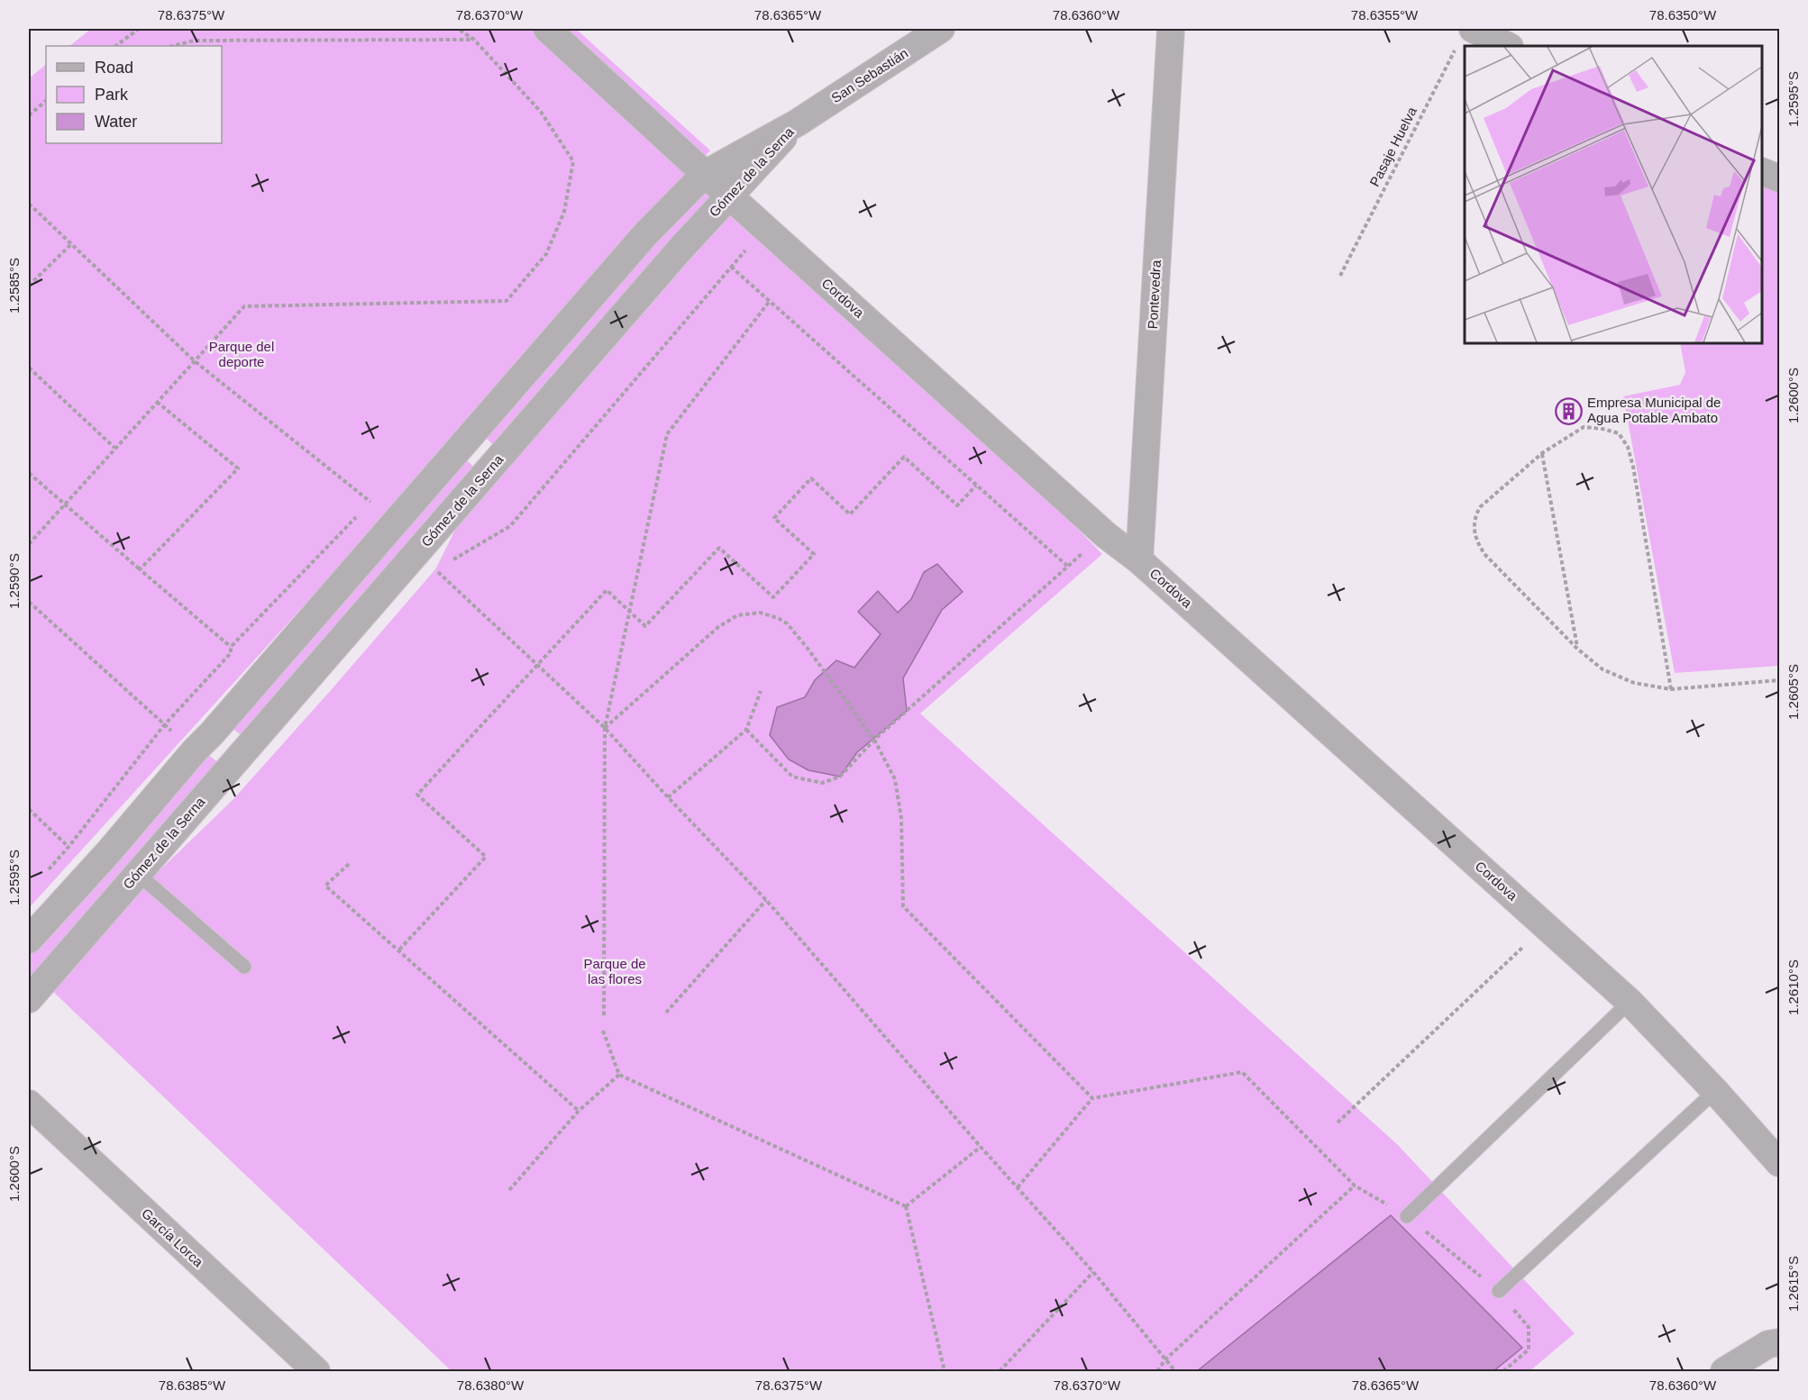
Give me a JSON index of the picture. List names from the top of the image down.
{
  "streets": {
    "street": [
      "San Sebastián",
      "Gómez de la Serna",
      "Pontevedra",
      "Cordova",
      "García Lorca"
    ],
    "path": ["Pasaje Huelva"]
  },
  "crossings": [
    ["San Sebastián", "Gómez de la Serna"],
    ["Gómez de la Serna", "Cordova"],
    ["Pontevedra", "Cordova"]
  ],
  "parks": ["Parque del deporte", "Parque de las flores"],
  "places": {
    "building": ["Empresa Municipal de Agua Potable Ambato"]
  },
  "legend": ["Road", "Park", "Water"],
  "coordinates": [
    "78.6375°W",
    "78.6370°W",
    "78.6365°W",
    "78.6360°W",
    "78.6355°W",
    "78.6350°W",
    "1.2595°S",
    "1.2585°S",
    "1.2600°S",
    "1.2590°S",
    "1.2605°S",
    "1.2610°S",
    "1.2615°S",
    "78.6385°W",
    "78.6380°W"
  ]
}
